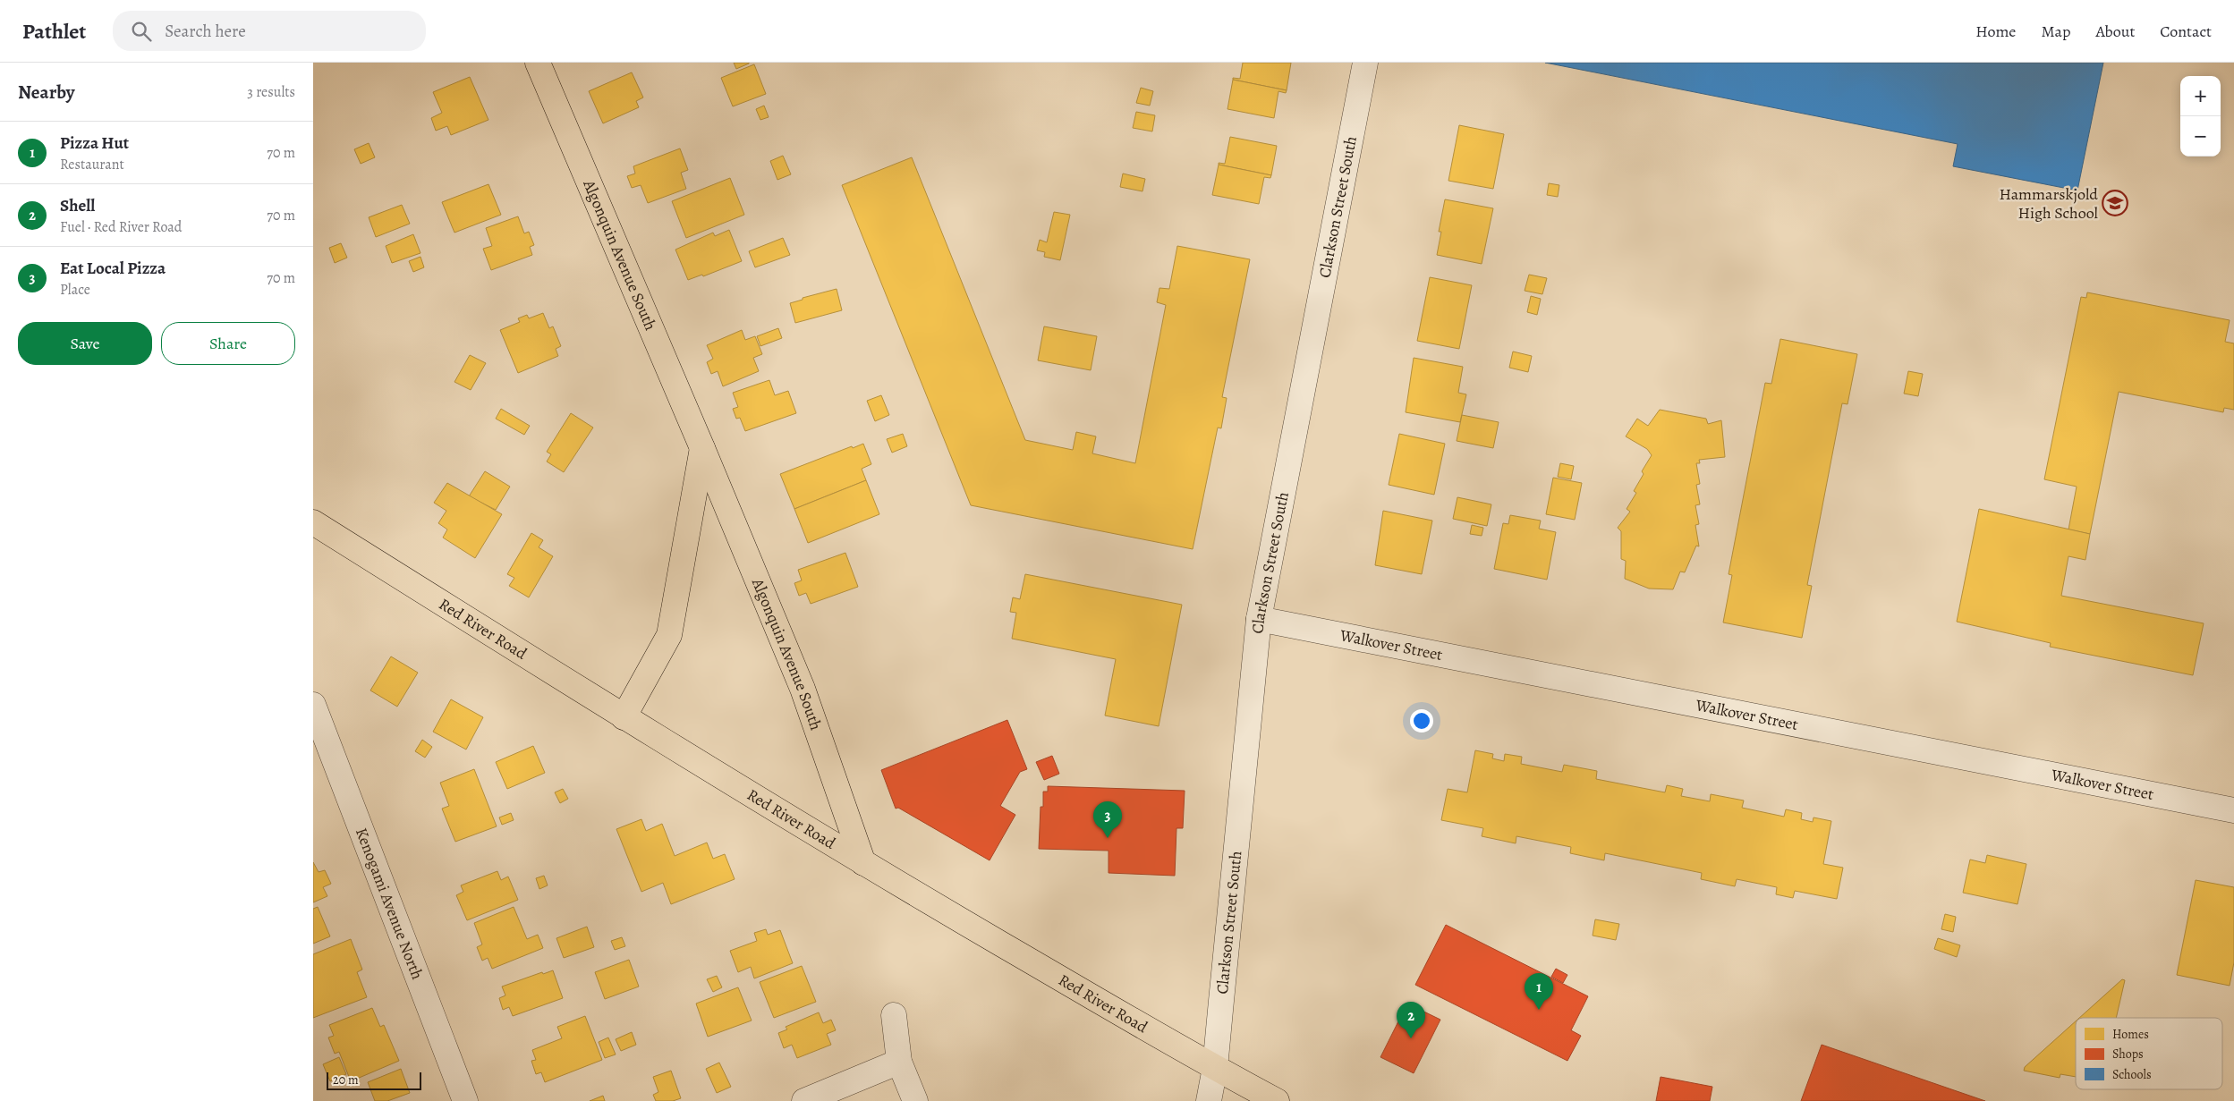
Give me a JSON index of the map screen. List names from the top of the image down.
{
  "streets": {
    "main road": ["Algonquin Avenue South", "Red River Road"],
    "street": ["Clarkson Street South", "Walkover Street", "Kenogami Avenue North"]
  },
  "crossings": [
    ["Clarkson Street South", "Red River Road"],
    ["Clarkson Street South", "Walkover Street"],
    ["Algonquin Avenue South", "Red River Road"]
  ],
  "places": {
    "school or university": ["Hammarskjold High School"]
  },
  "legend": ["Homes", "Shops", "Schools"],
  "scale_bar": "20 m",
  "page": {
    "header": "Pathlet",
    "search": "Search here",
    "nav": [
      "Home",
      "Map",
      "About",
      "Contact"
    ],
    "heading": ["Nearby", "3 results"],
    "map_buttons": ["+", "−"],
    "list": [
      {
        "mark": "1",
        "name": "Pizza Hut",
        "note": "Restaurant",
        "value": "70 m"
      },
      {
        "mark": "2",
        "name": "Shell",
        "note": "Fuel · Red River Road",
        "value": "70 m"
      },
      {
        "mark": "3",
        "name": "Eat Local Pizza",
        "note": "Place",
        "value": "70 m"
      }
    ],
    "buttons": ["Save", "Share"],
    "pins": ["3", "1", "2"],
    "scale": "20 m"
  }
}
